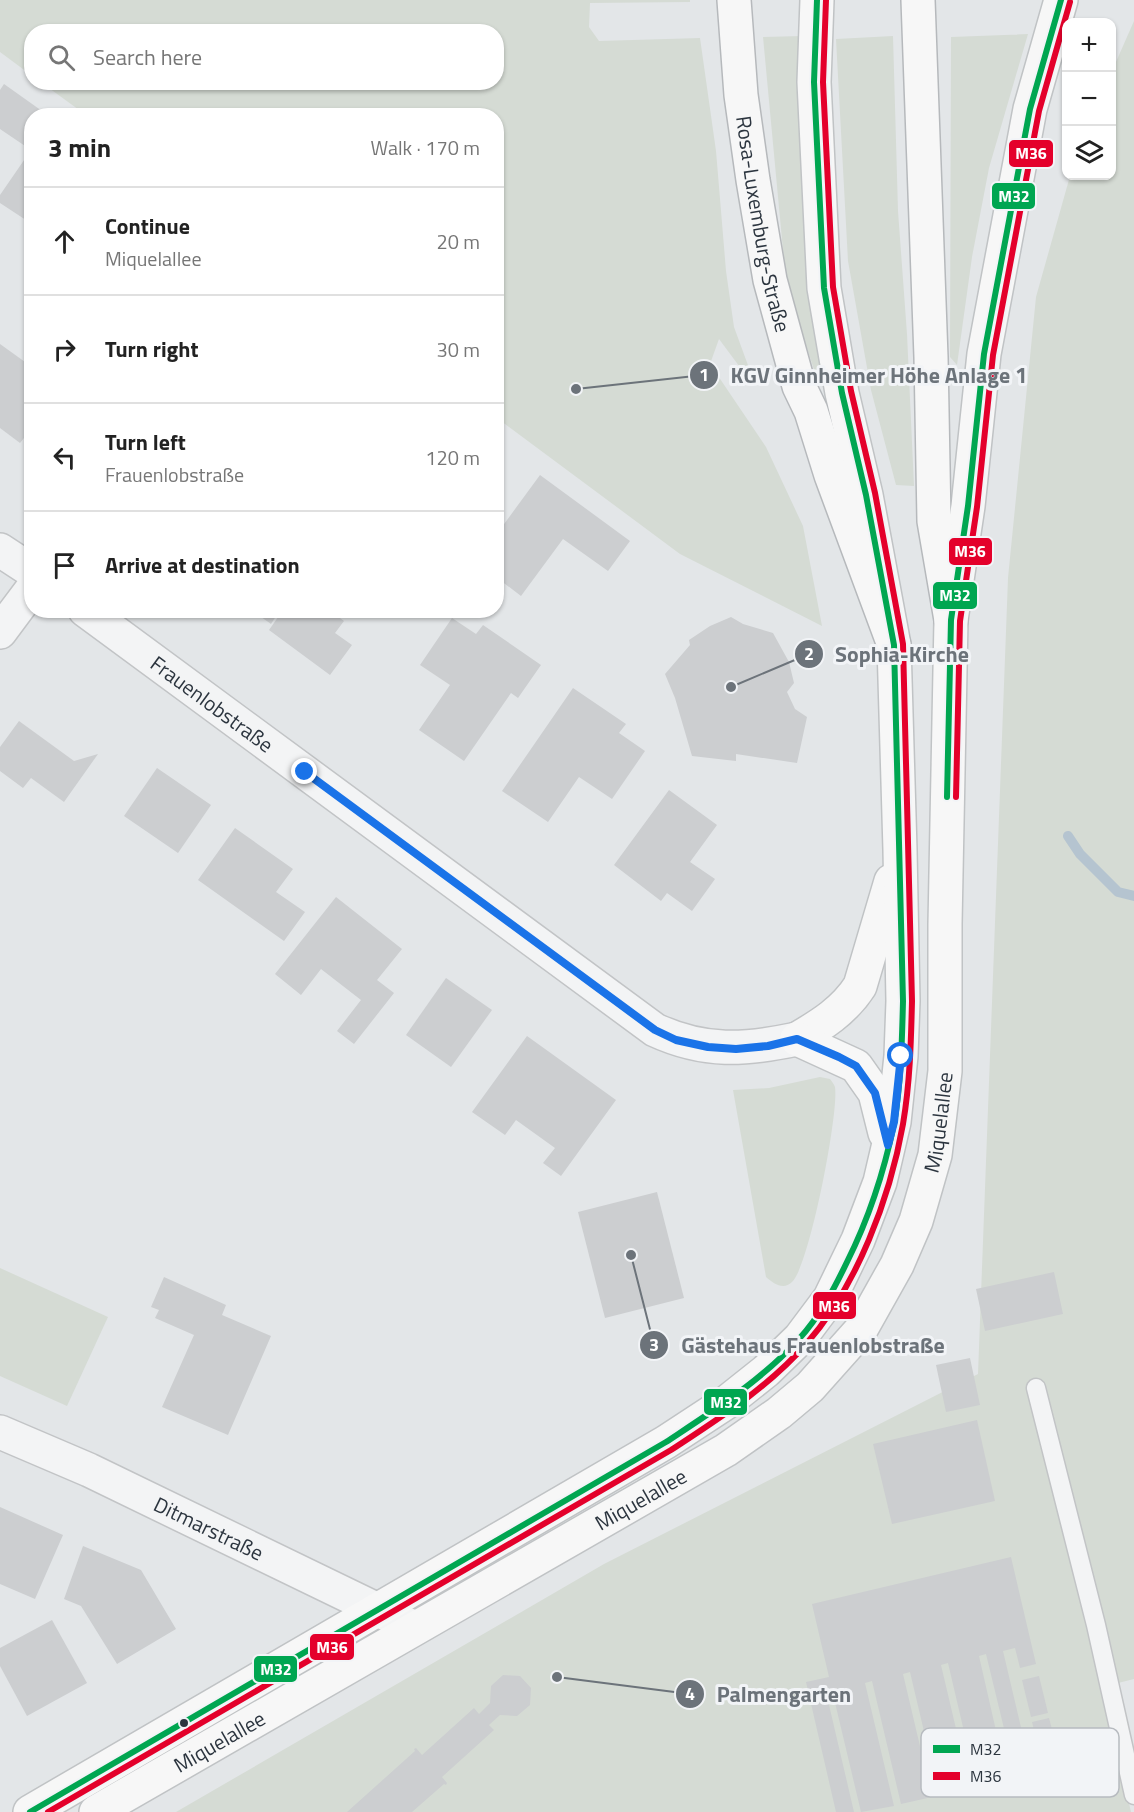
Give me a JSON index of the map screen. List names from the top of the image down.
{
  "streets": {
    "main road": ["Rosa-Luxemburg-Straße", "Miquelallee"],
    "street": ["Frauenlobstraße", "Ditmarstraße"]
  },
  "crossings": [
    ["Rosa-Luxemburg-Straße", "Miquelallee"],
    ["Miquelallee", "Ditmarstraße"]
  ],
  "places": [
    "KGV Ginnheimer Höhe Anlage 1",
    "Sophia-Kirche",
    "Gästehaus Frauenlobstraße",
    "Palmengarten"
  ],
  "lines": ["transit line M32", "transit line M36"],
  "legend": ["M32", "M36"],
  "page": {
    "map_buttons": ["+", "−"],
    "search": "Search here",
    "heading": ["3 min", "Walk · 170 m"],
    "list": [
      ["Continue", "Miquelallee", "20 m"],
      ["Turn right", "30 m"],
      ["Turn left", "Frauenlobstraße", "120 m"],
      "Arrive at destination"
    ]
  }
}
